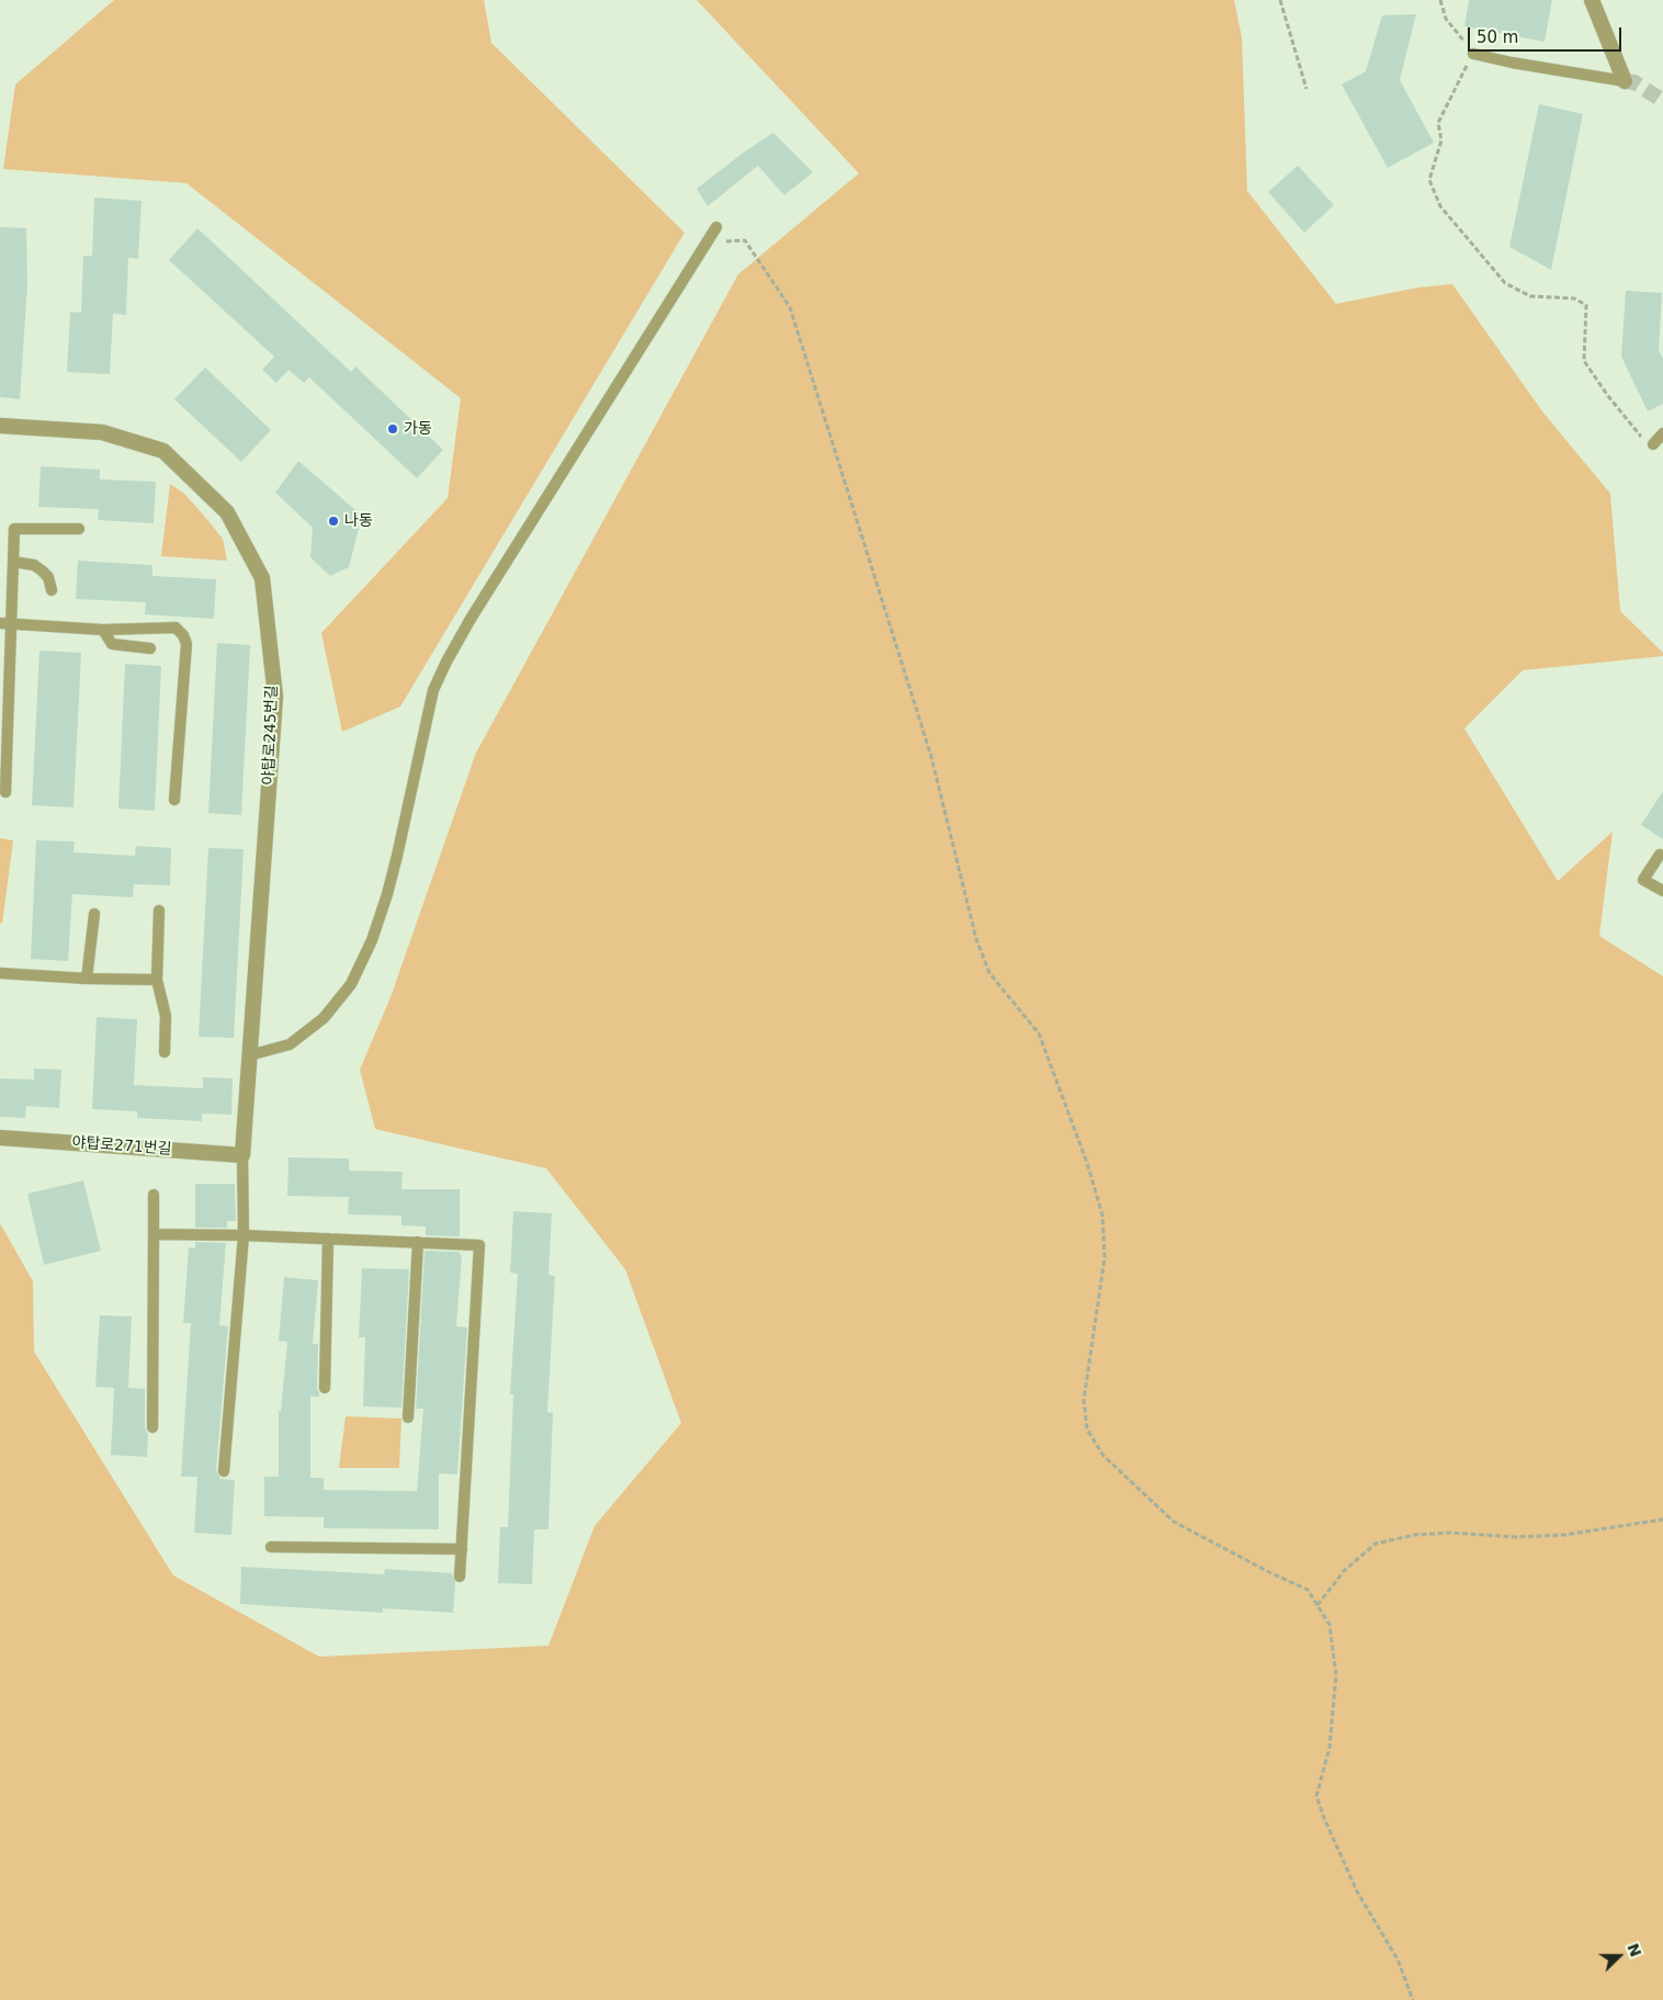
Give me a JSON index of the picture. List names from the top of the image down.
{
  "streets": {
    "street": ["야탑로245번길", "야탑로271번길"]
  },
  "crossings": [
    ["야탑로245번길", "야탑로271번길"]
  ],
  "places": ["가동", "나동"],
  "scale_bar": "50 m",
  "north": "right"
}
